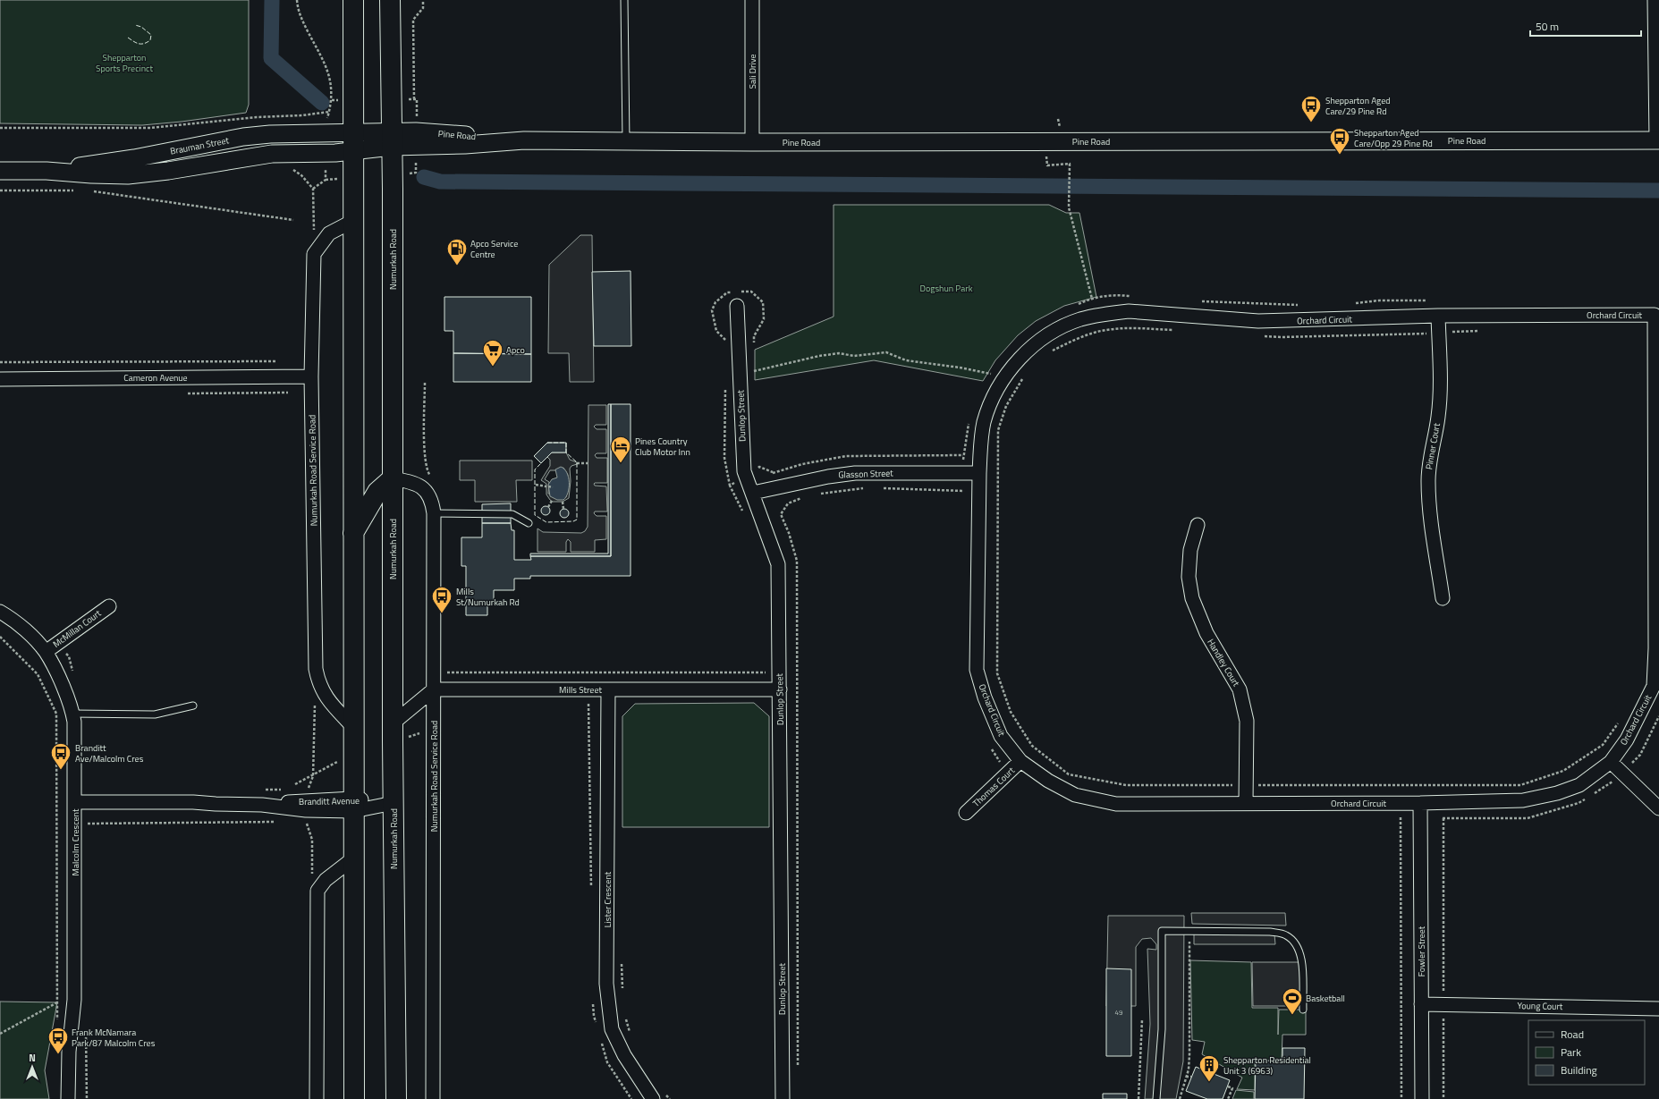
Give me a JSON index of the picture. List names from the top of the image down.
{
  "streets": {
    "highway": ["Numurkah Road"],
    "street": [
      "Sali Drive",
      "Pine Road",
      "Brauman Street",
      "Orchard Circuit",
      "Cameron Avenue",
      "Dunlop Street",
      "Pinner Court",
      "Numurkah Road Service Road",
      "Glasson Street",
      "McMillan Court",
      "Handley Court",
      "Mills Street",
      "Thomas Court",
      "Branditt Avenue",
      "Malcolm Crescent",
      "Lister Crescent",
      "Fowler Street",
      "Young Court"
    ]
  },
  "crossings": [
    ["Sali Drive", "Pine Road"],
    ["Pine Road", "Brauman Street"],
    ["Pine Road", "Numurkah Road"],
    ["Numurkah Road", "Numurkah Road Service Road"],
    ["Numurkah Road", "Branditt Avenue"],
    ["Orchard Circuit", "Pinner Court"],
    ["Orchard Circuit", "Glasson Street"],
    ["Orchard Circuit", "Handley Court"],
    ["Orchard Circuit", "Thomas Court"],
    ["Orchard Circuit", "Fowler Street"],
    ["Cameron Avenue", "Numurkah Road Service Road"],
    ["Dunlop Street", "Glasson Street"],
    ["Dunlop Street", "Mills Street"],
    ["Numurkah Road Service Road", "Mills Street"],
    ["McMillan Court", "Malcolm Crescent"],
    ["Mills Street", "Lister Crescent"],
    ["Branditt Avenue", "Malcolm Crescent"],
    ["Fowler Street", "Young Court"]
  ],
  "parks": ["Shepparton Sports Precinct", "Dogshun Park"],
  "places": {
    "bus stop": [
      "Shepparton Aged Care/29 Pine Rd",
      "Shepparton Aged Care/Opp 29 Pine Rd",
      "Mills St/Numurkah Rd",
      "Branditt Ave/Malcolm Cres",
      "Frank McNamara Park/87 Malcolm Cres"
    ],
    "fuel station": ["Apco Service Centre"],
    "supermarket": ["Apco"],
    "hotel": ["Pines Country Club Motor Inn"],
    "sports": ["Basketball"],
    "building": ["Shepparton Residential Unit 3 (6963)"]
  },
  "house_numbers": ["49"],
  "legend": ["Road", "Park", "Building"],
  "scale_bar": "50 m",
  "north": "top"
}
